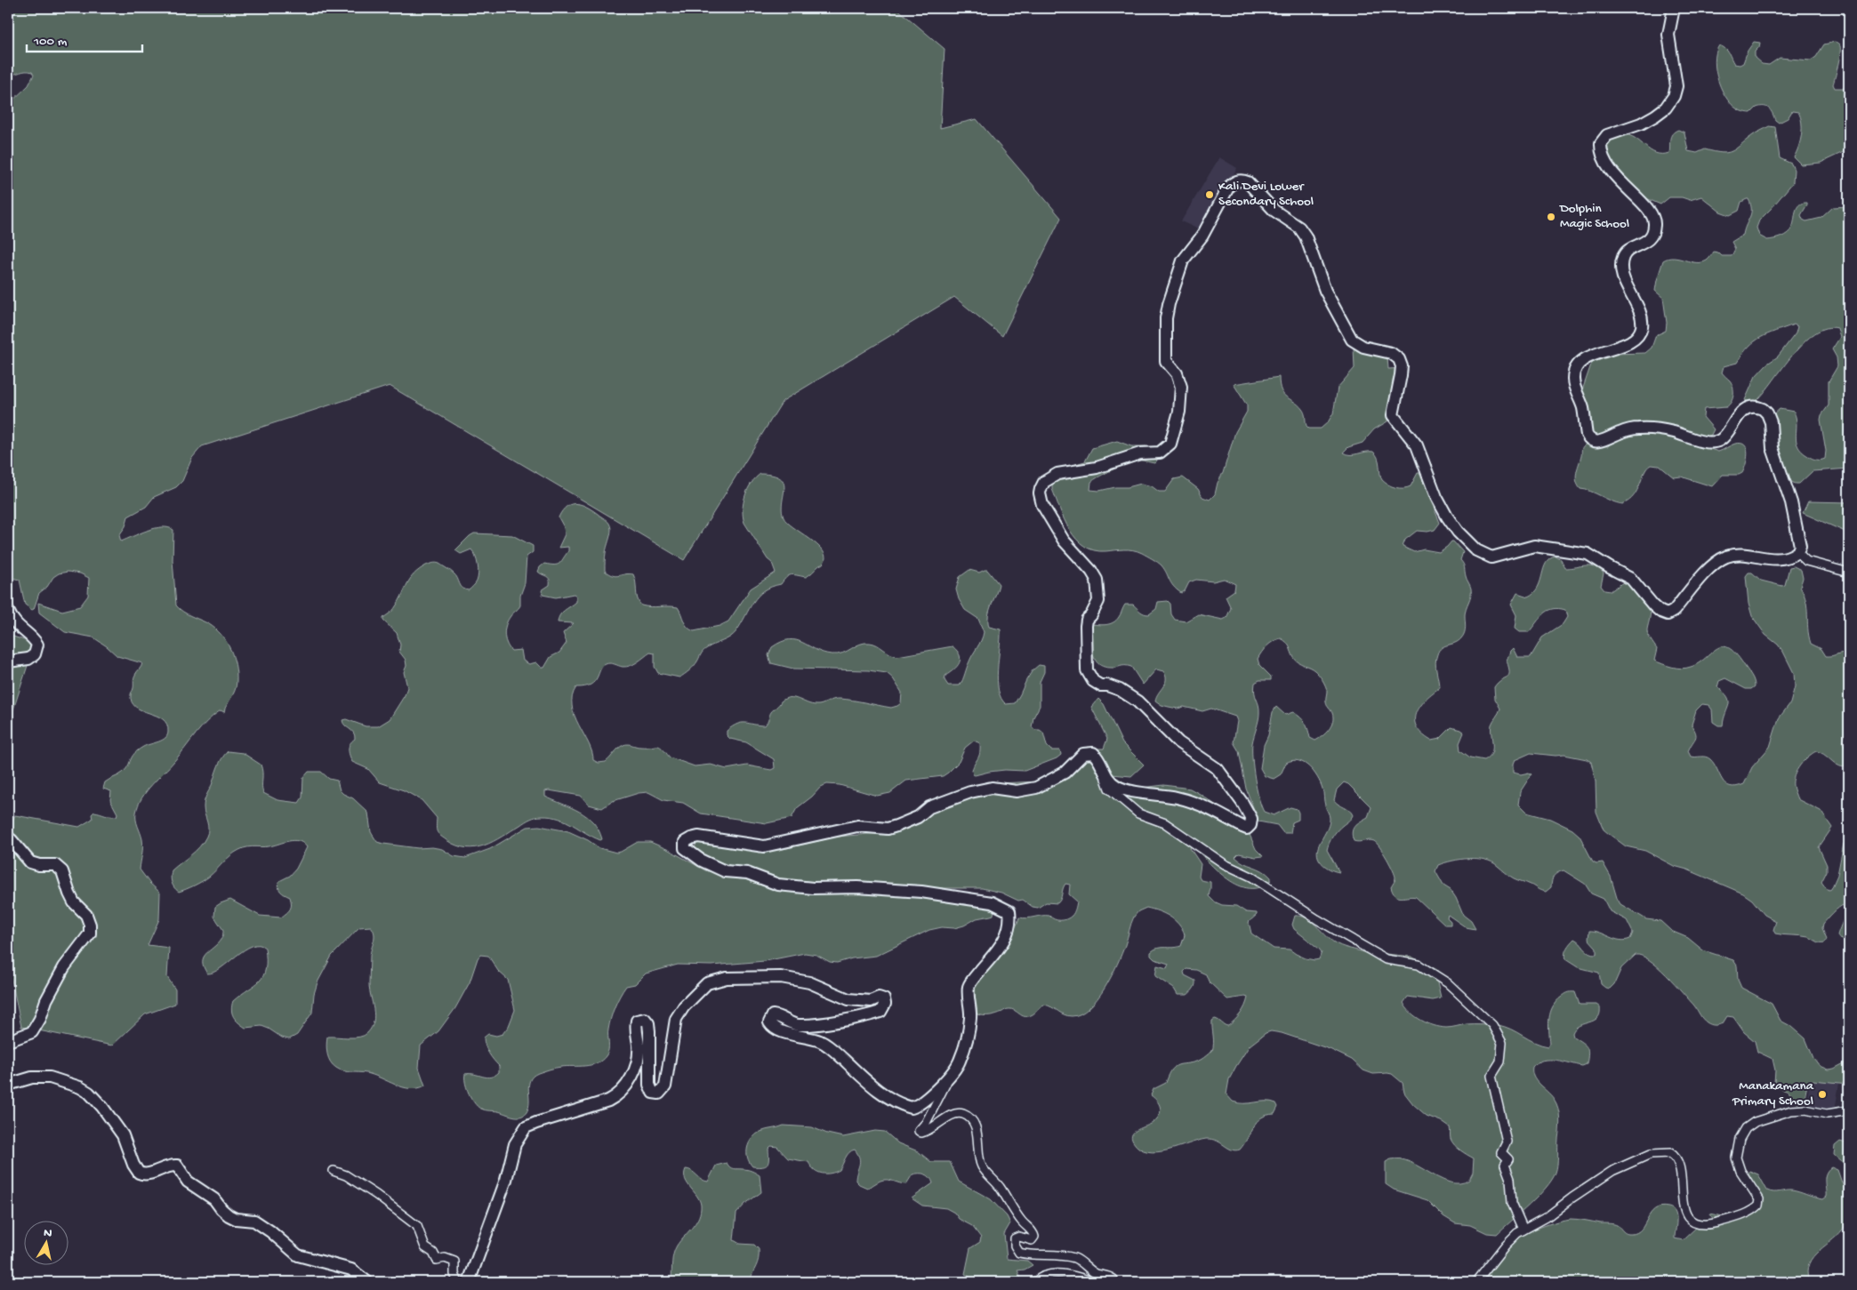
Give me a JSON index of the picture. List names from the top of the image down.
{
  "places": ["Kali Devi Lower Secondary School", "Dolphin Magic School", "Manakamana Primary School"],
  "scale_bar": "100 m",
  "north": "top"
}
